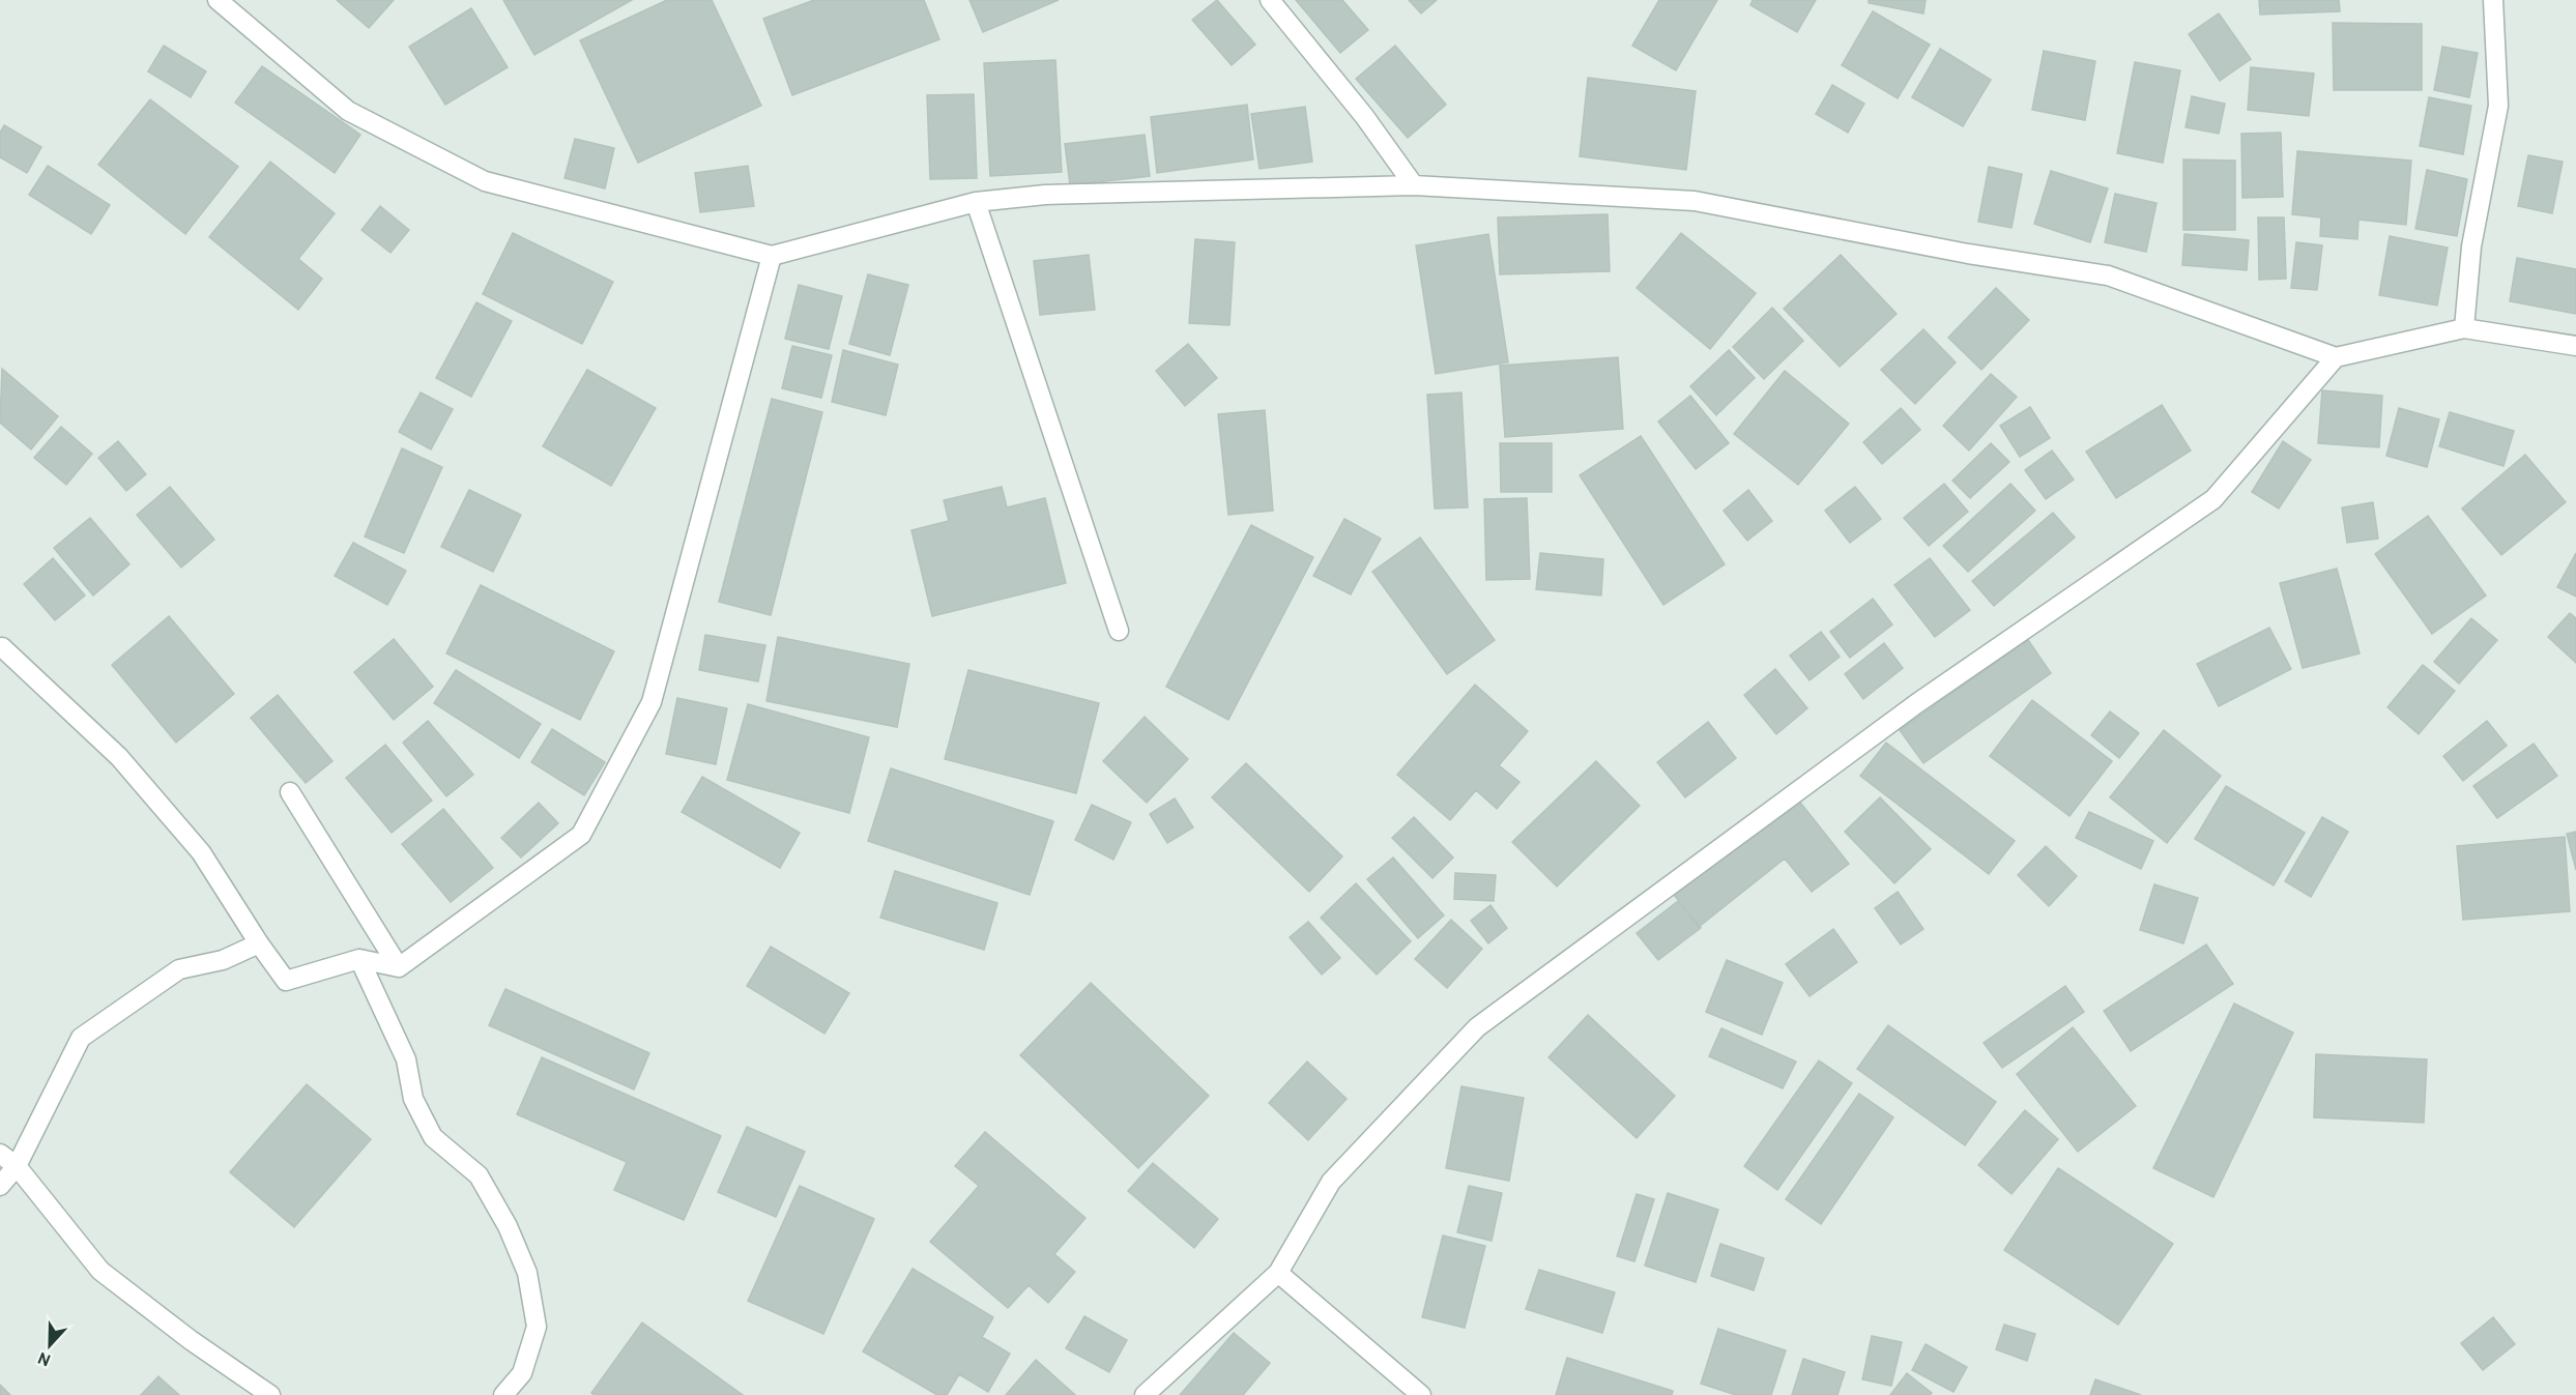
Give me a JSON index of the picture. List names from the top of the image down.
{
  "north": "bottom"
}
